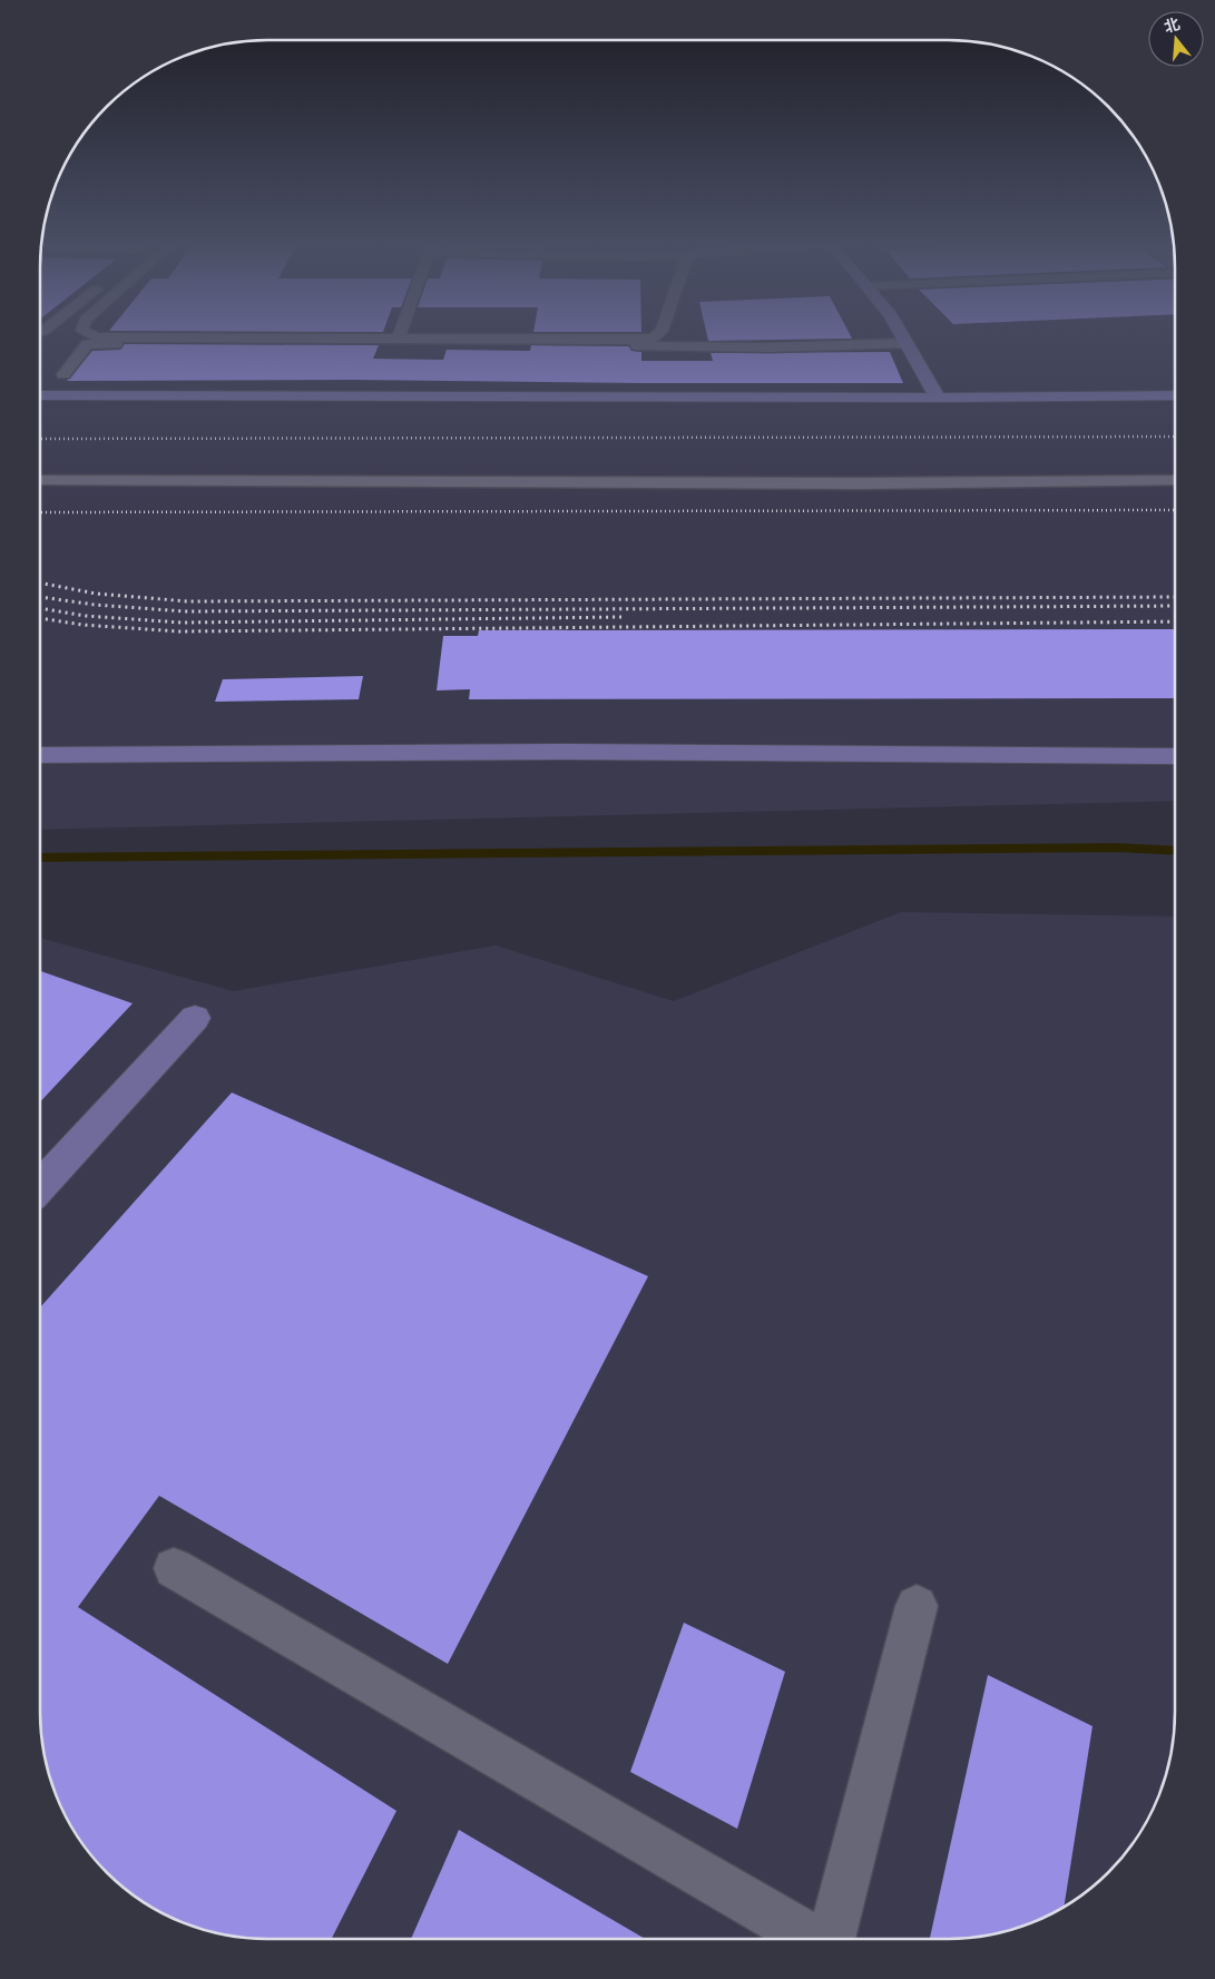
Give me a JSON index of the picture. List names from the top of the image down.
{
  "north": "top"
}
